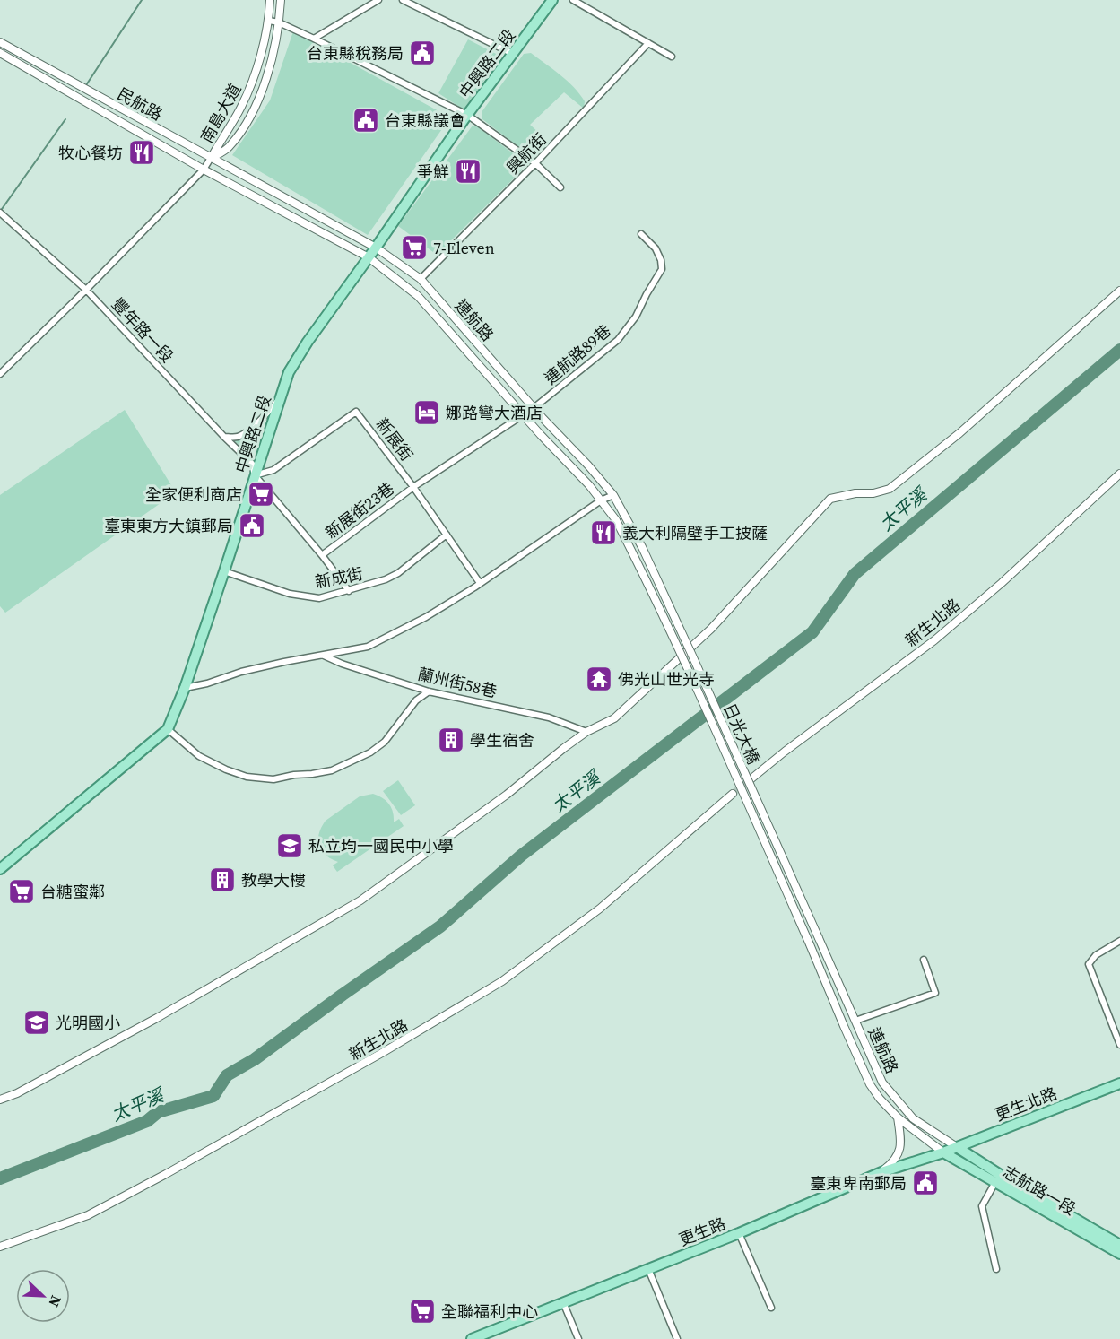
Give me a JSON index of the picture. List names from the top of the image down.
{
  "streets": {
    "main road": [
      "中興路二段",
      "更生北路",
      "志航路一段",
      "更生路"
    ],
    "street": [
      "民航路",
      "南島大道",
      "興航街",
      "連航路",
      "豐年路一段",
      "連航路89巷",
      "新展街",
      "新展街23巷",
      "新成街",
      "新生北路",
      "蘭州街58巷",
      "日光大橋"
    ]
  },
  "crossings": [
    ["中興路二段", "連航路"],
    ["中興路二段", "豐年路一段"],
    ["中興路二段", "新展街"],
    ["中興路二段", "新成街"],
    ["民航路", "南島大道"],
    ["民航路", "連航路"],
    ["興航街", "連航路"],
    ["連航路", "連航路89巷"],
    ["連航路", "新展街23巷"],
    ["連航路", "日光大橋"],
    ["連航路", "更生北路"],
    ["連航路", "志航路一段"],
    ["連航路", "更生路"],
    ["豐年路一段", "新展街"],
    ["豐年路一段", "新展街23巷"],
    ["豐年路一段", "新成街"],
    ["連航路89巷", "新展街23巷"],
    ["新展街", "新展街23巷"],
    ["新展街", "新成街"],
    ["更生北路", "志航路一段"],
    ["更生北路", "更生路"],
    ["志航路一段", "更生路"]
  ],
  "water": ["太平溪"],
  "places": {
    "public building": [
      "台東縣稅務局",
      "台東縣議會",
      "臺東東方大鎮郵局",
      "臺東卑南郵局"
    ],
    "restaurant": ["牧心餐坊", "爭鮮", "義大利隔壁手工披薩"],
    "supermarket": [
      "7-Eleven",
      "全家便利商店",
      "台糖蜜鄰",
      "全聯福利中心"
    ],
    "hotel": ["娜路彎大酒店"],
    "temple": ["佛光山世光寺"],
    "building": ["學生宿舍", "教學大樓"],
    "school or university": ["私立均一國民中小學", "光明國小"]
  },
  "north": "bottom right"
}
